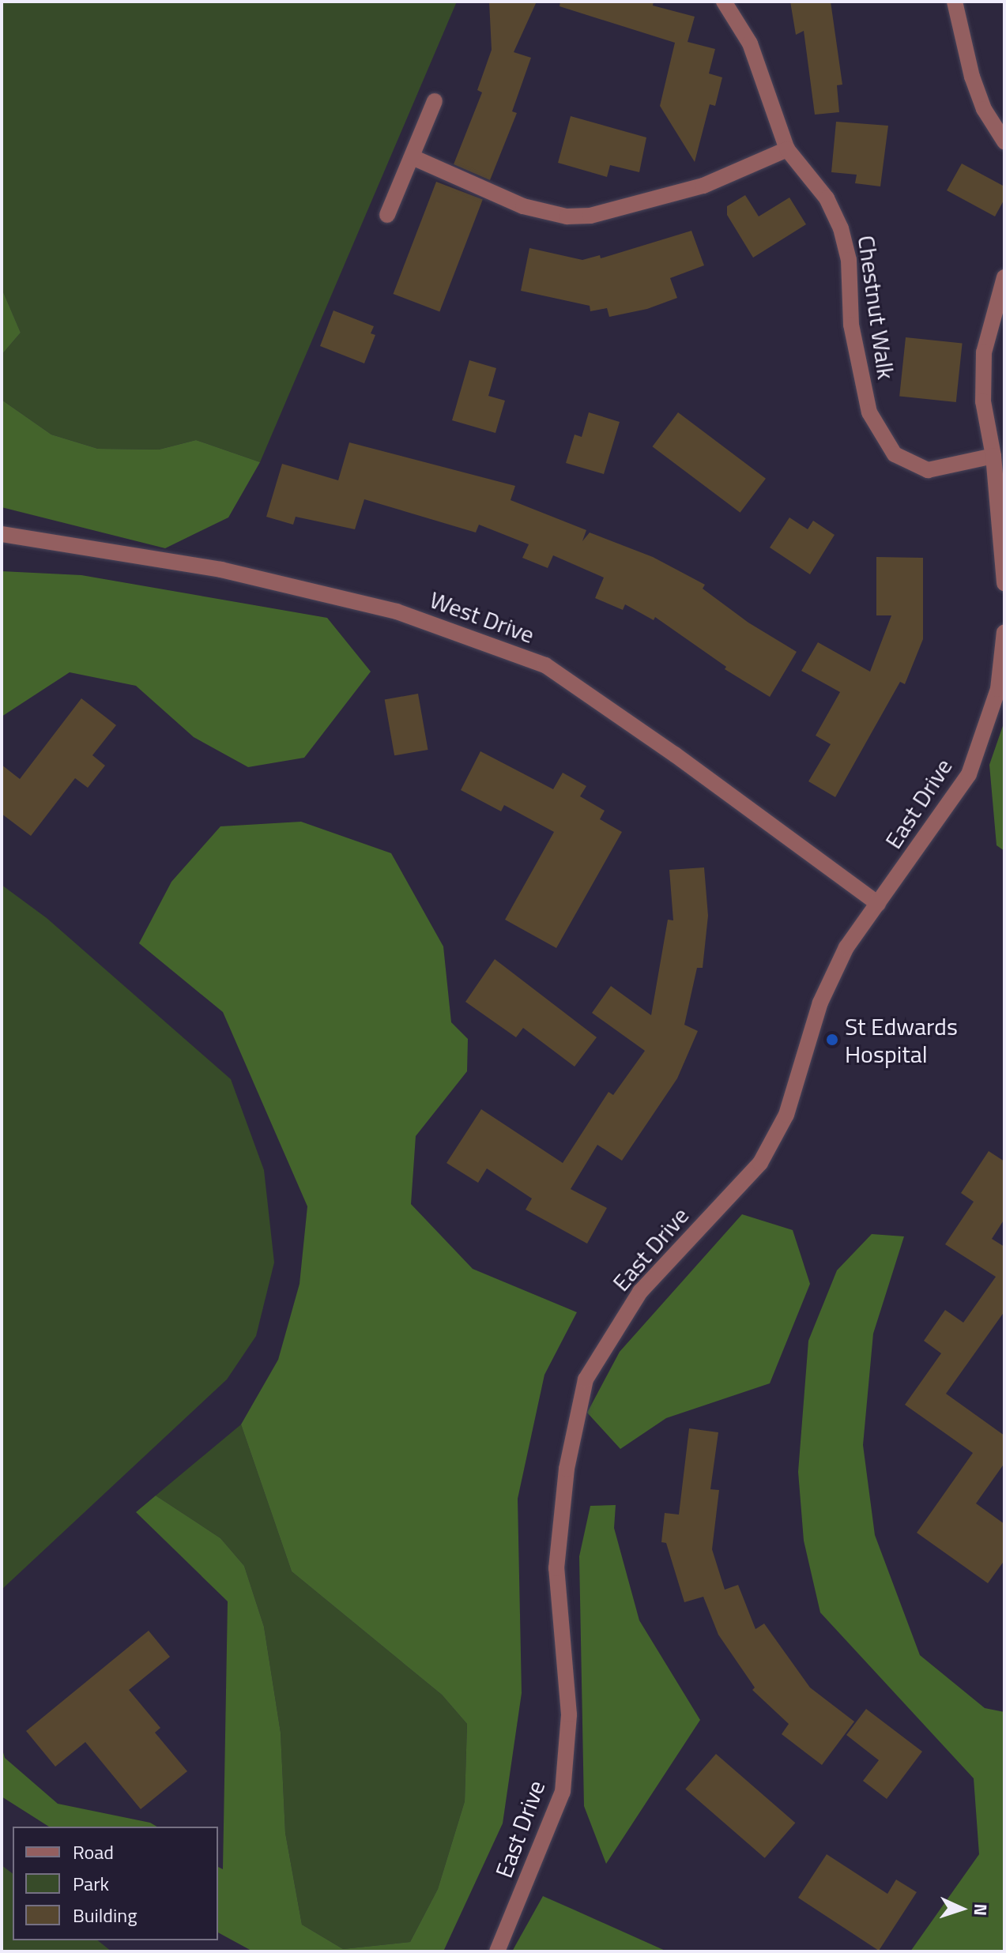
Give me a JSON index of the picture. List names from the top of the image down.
{
  "streets": {
    "street": ["Chestnut Walk", "West Drive", "East Drive"]
  },
  "crossings": [
    ["West Drive", "East Drive"]
  ],
  "places": ["St Edwards Hospital"],
  "legend": ["Road", "Park", "Building"],
  "north": "right"
}
